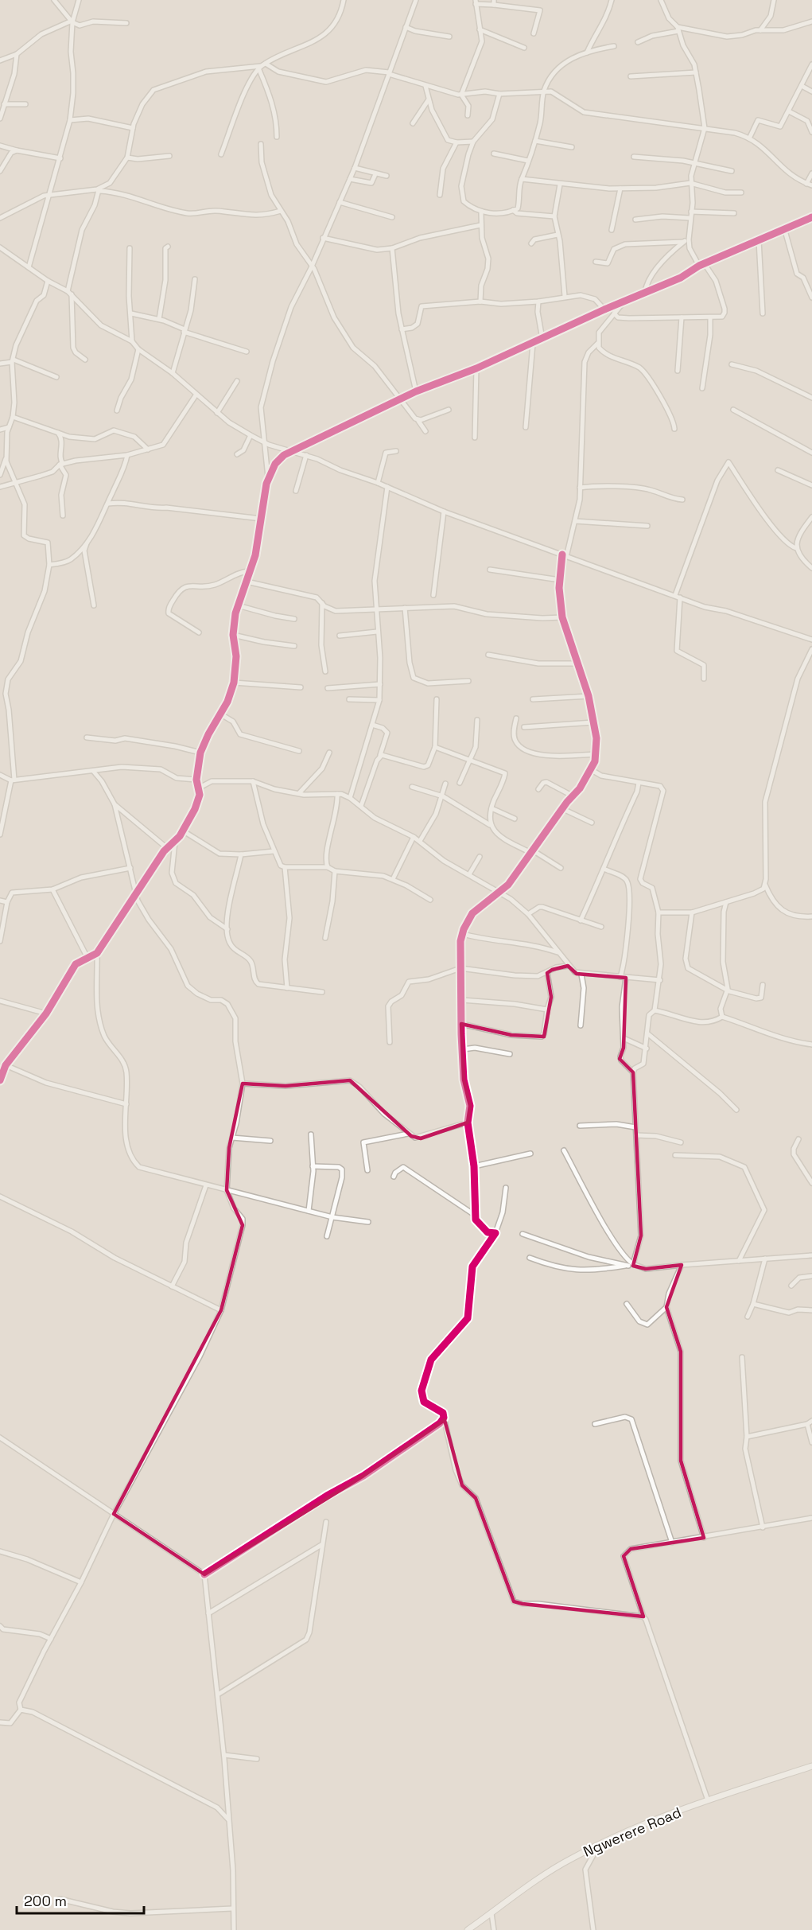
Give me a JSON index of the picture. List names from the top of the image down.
{
  "streets": {
    "main road": ["Ngwerere Road"]
  },
  "scale_bar": "200 m"
}
